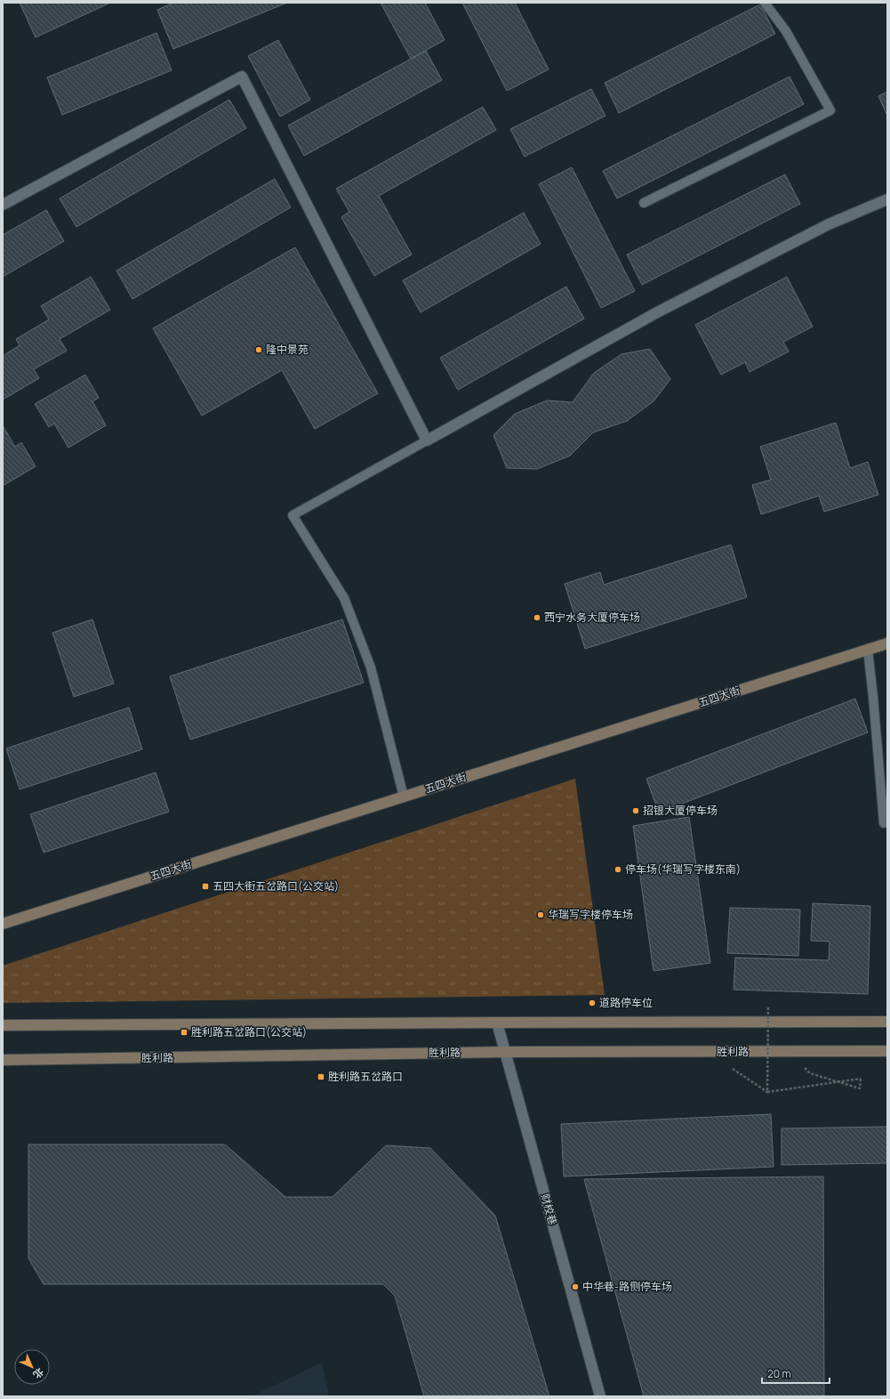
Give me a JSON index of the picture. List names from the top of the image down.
{
  "streets": {
    "main road": ["五四大街", "胜利路"],
    "street": ["财校巷"]
  },
  "crossings": [
    ["胜利路", "财校巷"]
  ],
  "places": {
    "other": [
      "隆中景苑",
      "西宁水务大厦停车场",
      "招银大厦停车场",
      "停车场(华瑞写字楼东南)",
      "华瑞写字楼停车场",
      "道路停车位",
      "中华巷-路侧停车场"
    ],
    "transit": ["五四大街五岔路口(公交站)", "胜利路五岔路口(公交站)", "胜利路五岔路口"]
  },
  "scale_bar": "20 m",
  "north": "bottom right"
}
